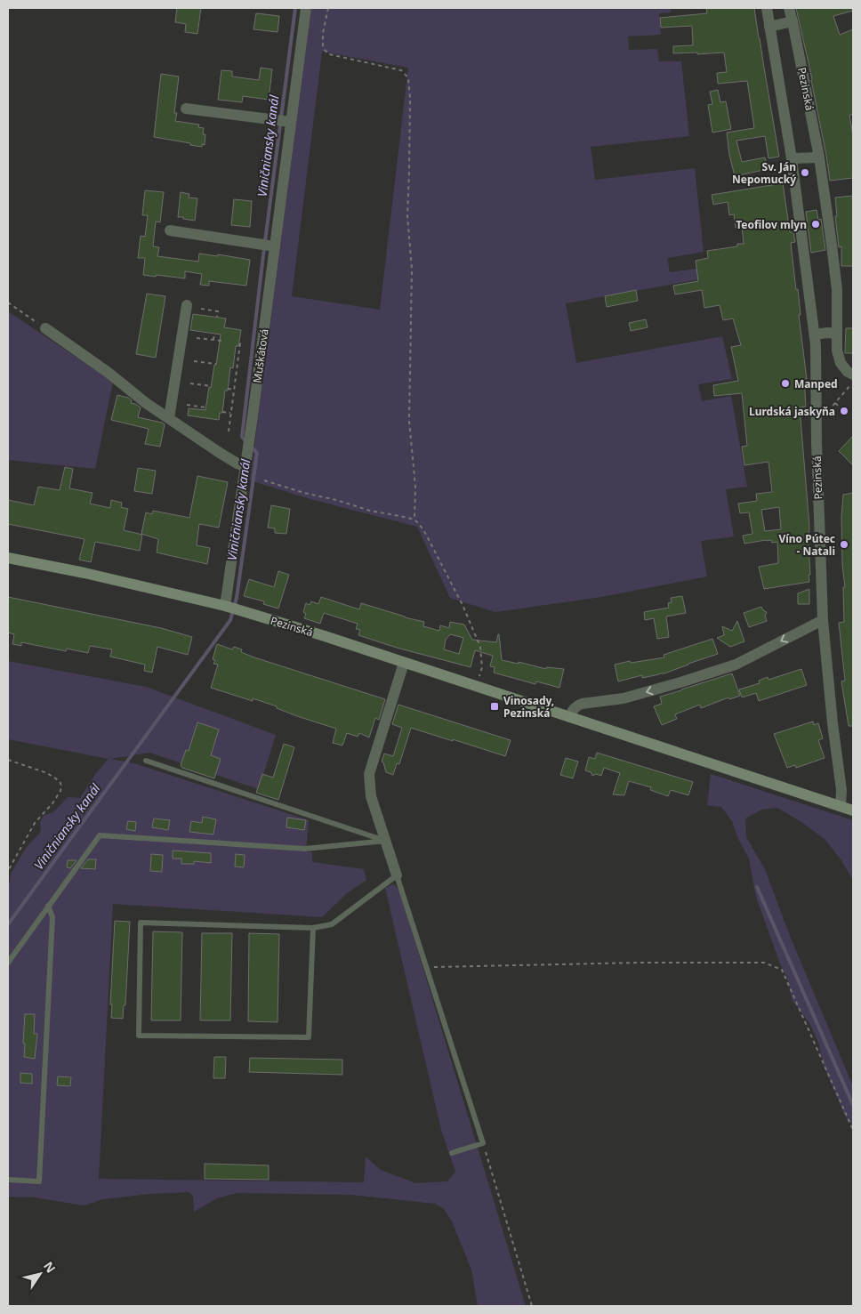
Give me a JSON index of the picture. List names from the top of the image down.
{
  "streets": {
    "main road": ["Pezinská"],
    "street": ["Muškátová"]
  },
  "crossings": [
    ["Pezinská", "Muškátová"]
  ],
  "water": ["Viničniansky kanál"],
  "places": {
    "other": [
      "Sv. Ján Nepomucký",
      "Teofilov mlyn",
      "Manped",
      "Lurdská jaskyňa",
      "Víno Pútec - Natali"
    ],
    "transit": ["Vinosady, Pezinská"]
  },
  "north": "top right"
}
